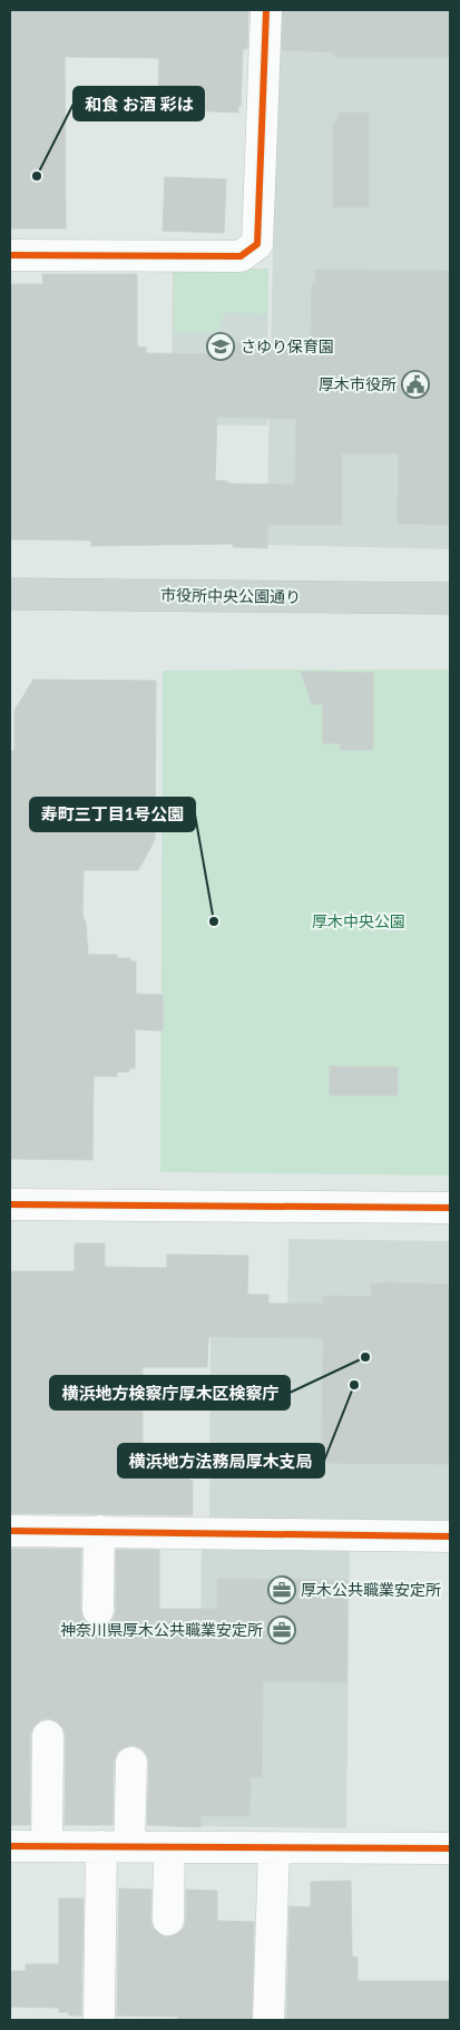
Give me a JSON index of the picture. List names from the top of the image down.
{
  "streets": {
    "main road": ["市役所中央公園通り"]
  },
  "parks": ["厚木中央公園"],
  "places": {
    "other": [
      "和食 お酒 彩は",
      "寿町三丁目1号公園",
      "横浜地方検察庁厚木区検察庁",
      "横浜地方法務局厚木支局"
    ],
    "school or university": ["さゆり保育園"],
    "public building": ["厚木市役所"],
    "office": ["厚木公共職業安定所", "神奈川県厚木公共職業安定所"]
  }
}
